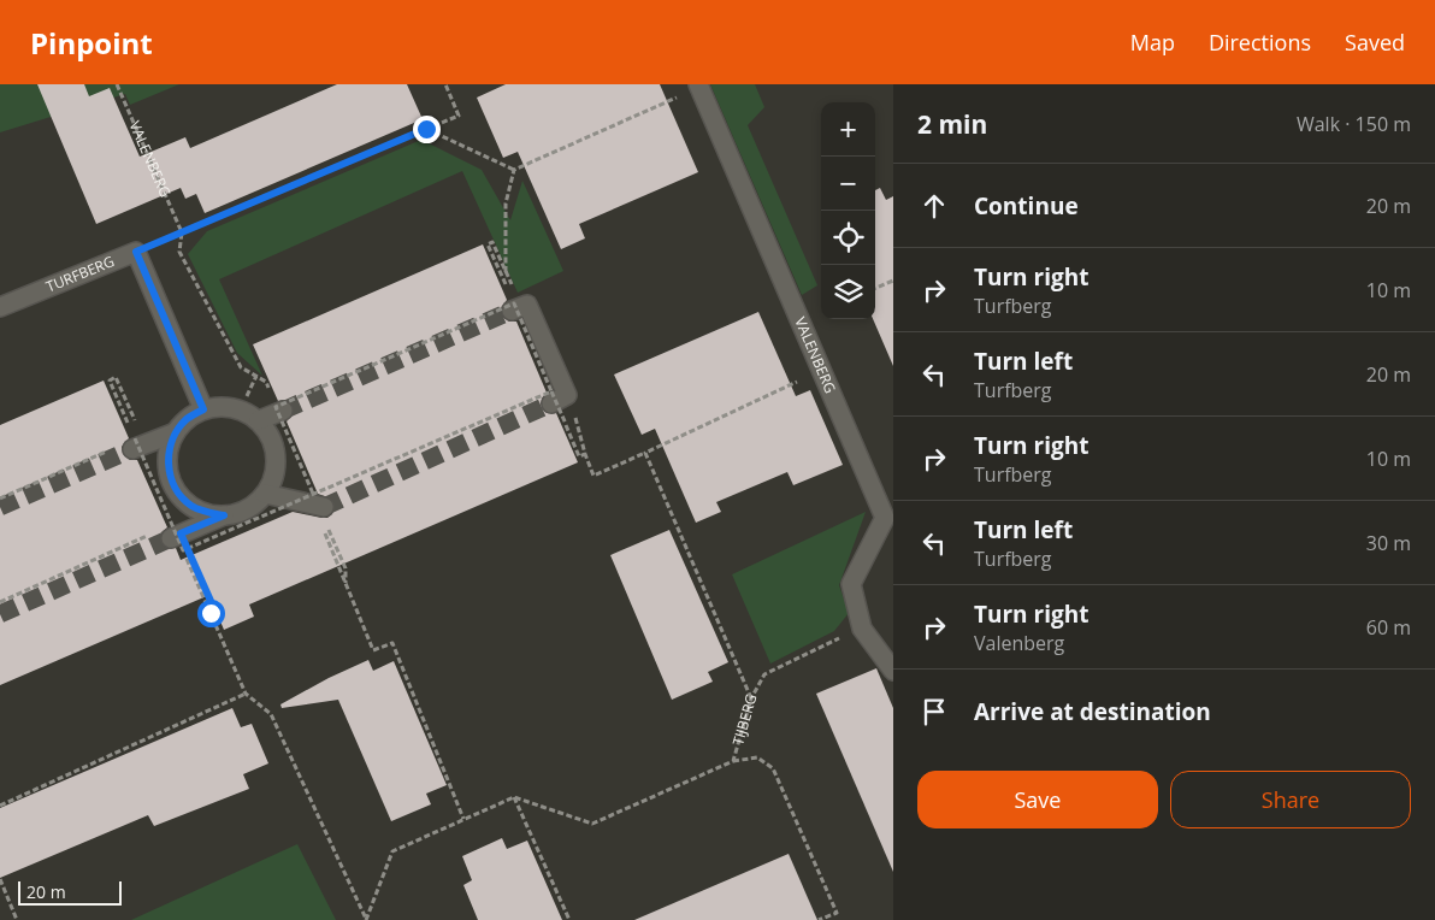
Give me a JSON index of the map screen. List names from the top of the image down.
{
  "streets": {
    "street": ["VALENBERG", "TURFBERG"],
    "path": ["TIJBERG"]
  },
  "crossings": [
    ["VALENBERG", "TIJBERG"]
  ],
  "scale_bar": "20 m",
  "page": {
    "header": "Pinpoint",
    "nav": ["Map", "Directions", "Saved"],
    "heading": ["2 min", "Walk · 150 m"],
    "map_buttons": ["+", "−"],
    "list": [
      ["Continue", "20 m"],
      ["Turn right", "Turfberg", "10 m"],
      ["Turn left", "Turfberg", "20 m"],
      ["Turn right", "Turfberg", "10 m"],
      ["Turn left", "Turfberg", "30 m"],
      ["Turn right", "Valenberg", "60 m"],
      "Arrive at destination"
    ],
    "buttons": ["Save", "Share"],
    "scale": "20 m"
  }
}
